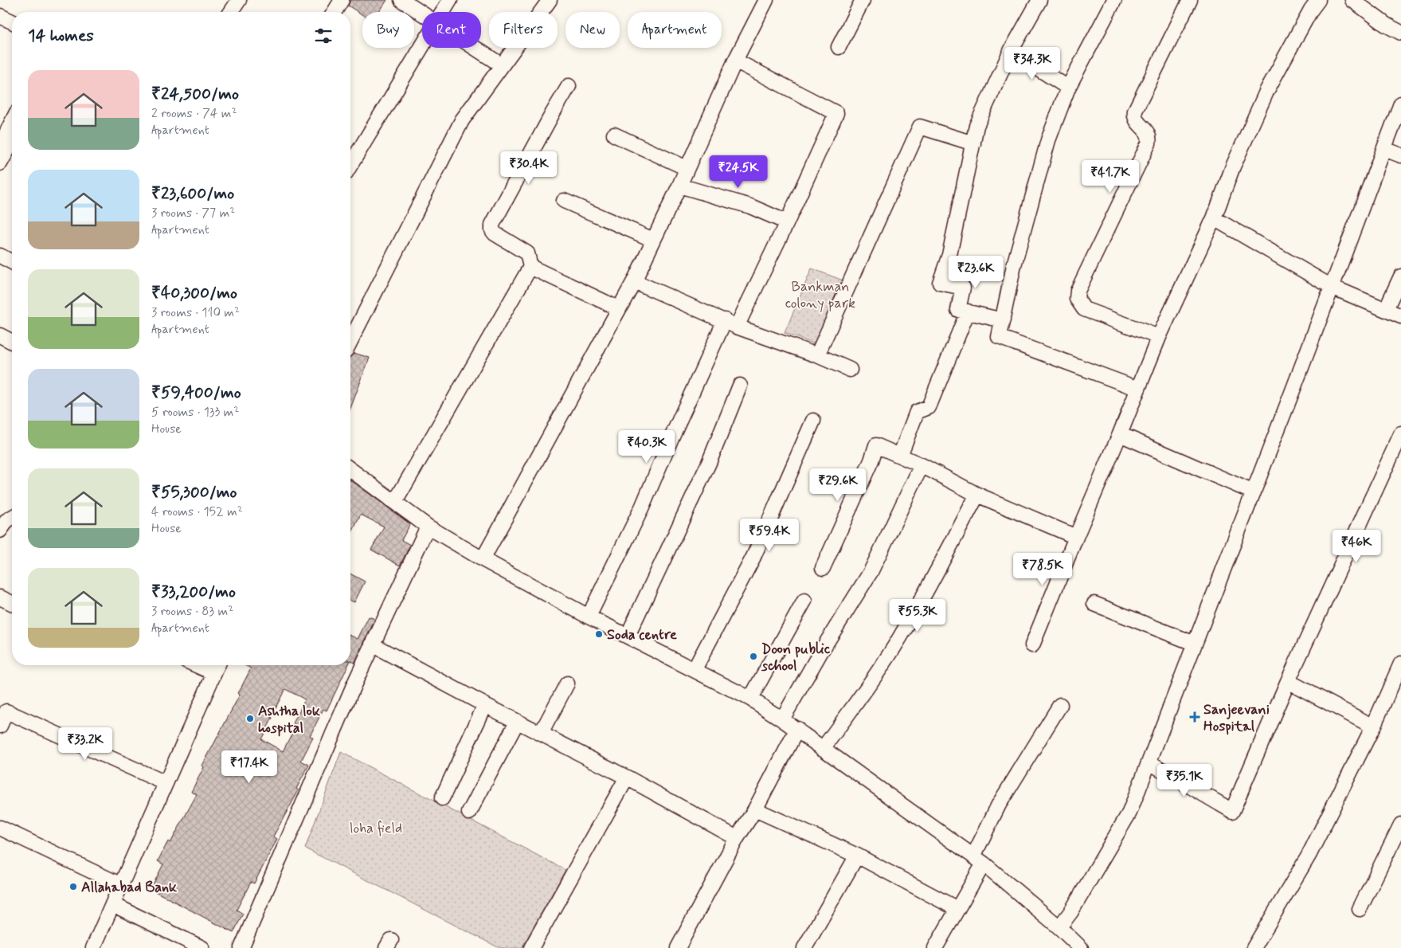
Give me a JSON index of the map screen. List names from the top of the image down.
{
  "parks": ["Bankman colony park", "loha field"],
  "places": {
    "other": [
      "Soda centre",
      "Doon public school",
      "Ashtha lok hospital",
      "Allahabad Bank"
    ],
    "health": ["Sanjeevani Hospital"]
  },
  "page": {
    "chip": [
      "Buy",
      "Rent",
      "Filters",
      "New",
      "Apartment"
    ],
    "heading": "14 homes",
    "price": [
      "₹34.3K",
      "₹30.4K",
      "₹24.5K",
      "₹41.7K",
      "₹23.6K",
      "₹40.3K",
      "₹29.6K",
      "₹59.4K",
      "₹46K",
      "₹78.5K",
      "₹55.3K",
      "₹33.2K",
      "₹17.4K",
      "₹35.1K"
    ],
    "list": [
      {
        "name": "₹24,500/mo",
        "note": "2 rooms · 74 m² · Apartment"
      },
      {
        "name": "₹23,600/mo",
        "note": "3 rooms · 77 m² · Apartment"
      },
      {
        "name": "₹40,300/mo",
        "note": "3 rooms · 110 m² · Apartment"
      },
      {
        "name": "₹59,400/mo",
        "note": "5 rooms · 133 m² · House"
      },
      {
        "name": "₹55,300/mo",
        "note": "4 rooms · 152 m² · House"
      },
      {
        "name": "₹33,200/mo",
        "note": "3 rooms · 83 m² · Apartment"
      }
    ]
  }
}
